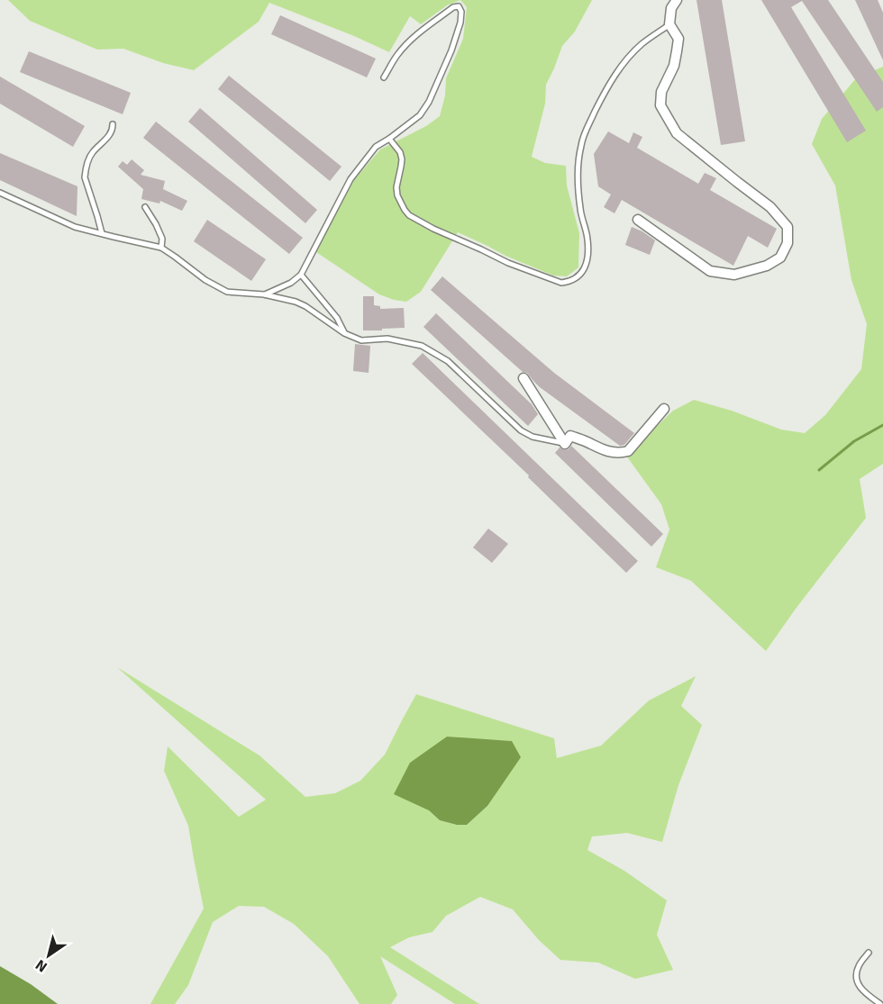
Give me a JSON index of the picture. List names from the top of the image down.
{
  "north": "bottom left"
}
